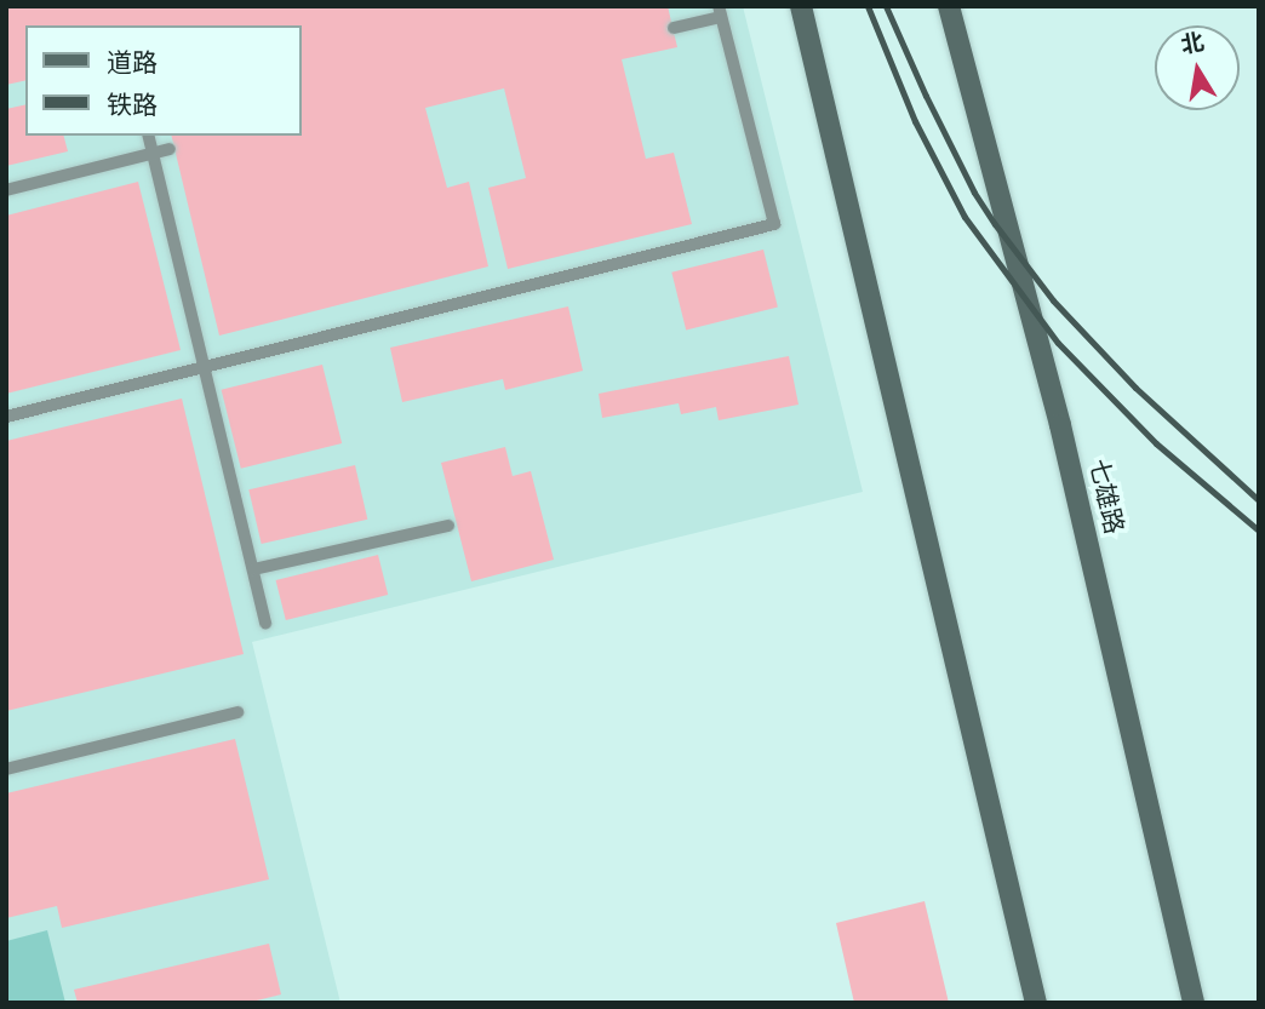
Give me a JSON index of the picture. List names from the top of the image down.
{
  "streets": {
    "street": ["七雄路"]
  },
  "legend": ["道路", "铁路"],
  "north": "top"
}
